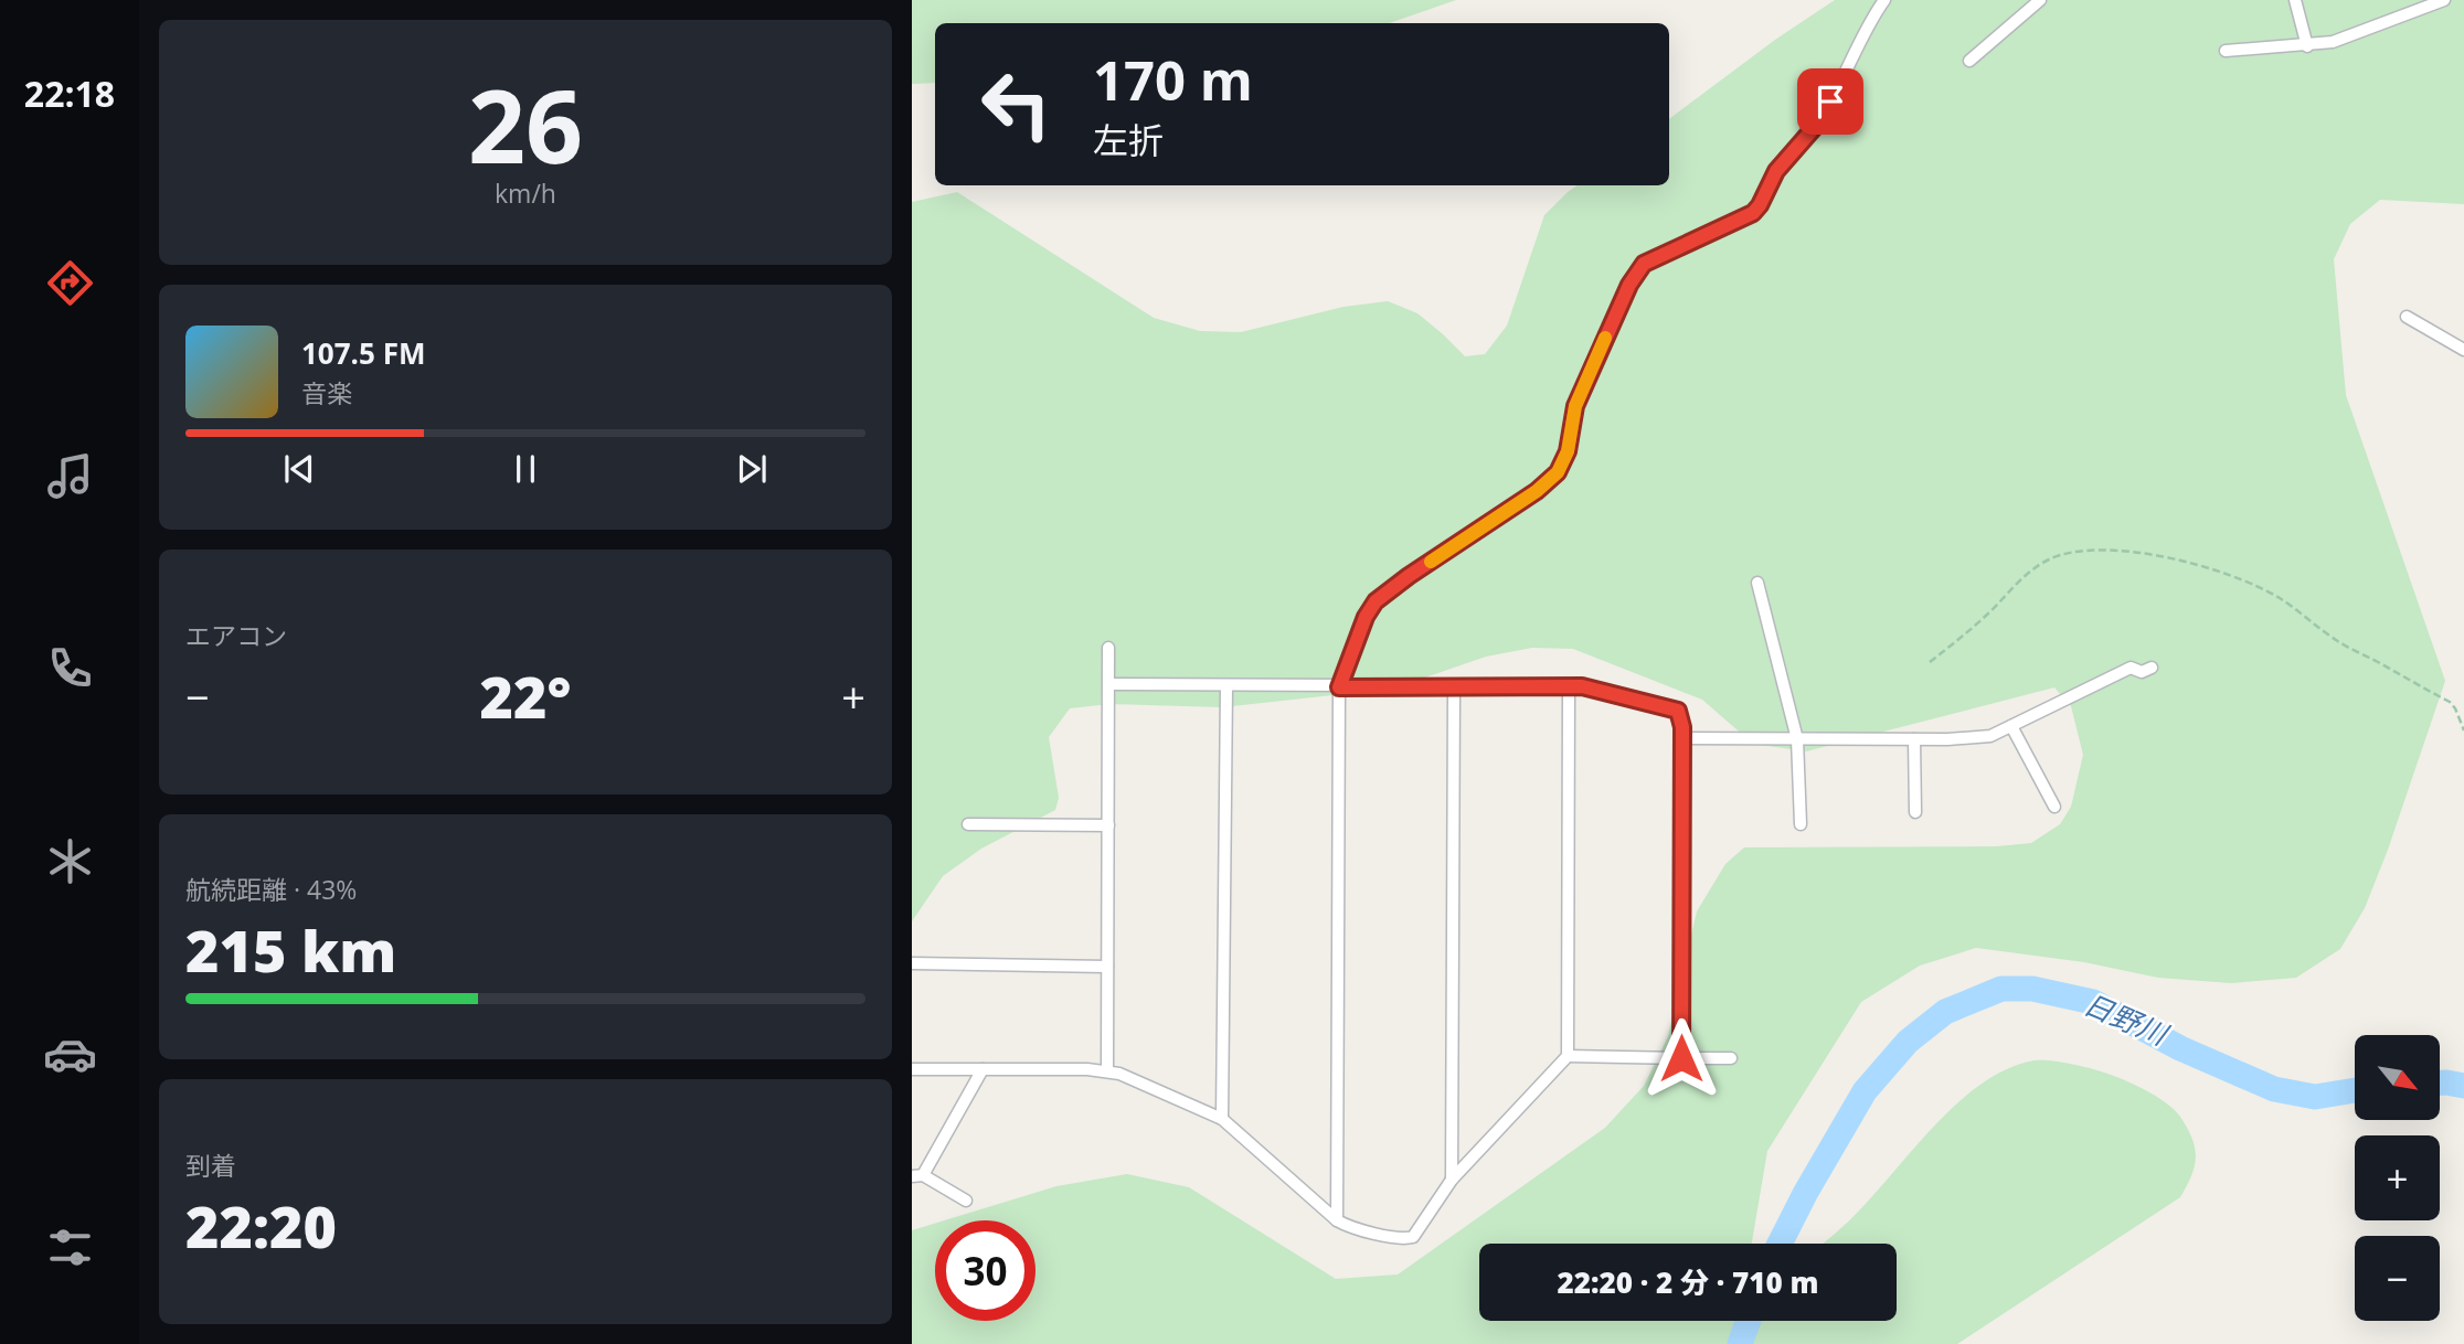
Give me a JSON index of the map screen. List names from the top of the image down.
{
  "water": ["日野川"],
  "north": "bottom right",
  "page": {
    "tabs": "22:18",
    "tile": [
      ["26", "km/h"],
      "エアコン",
      ["航続距離 · 43%", "215 km"],
      ["到着", "22:20"]
    ],
    "turn": ["170 m", "左折"],
    "song": ["107.5 FM", "音楽"],
    "heat": ["−", "22°", "+"],
    "map_buttons": ["+", "−"],
    "limit": "30",
    "trip": "22:20 · 2 分 · 710 m"
  }
}
